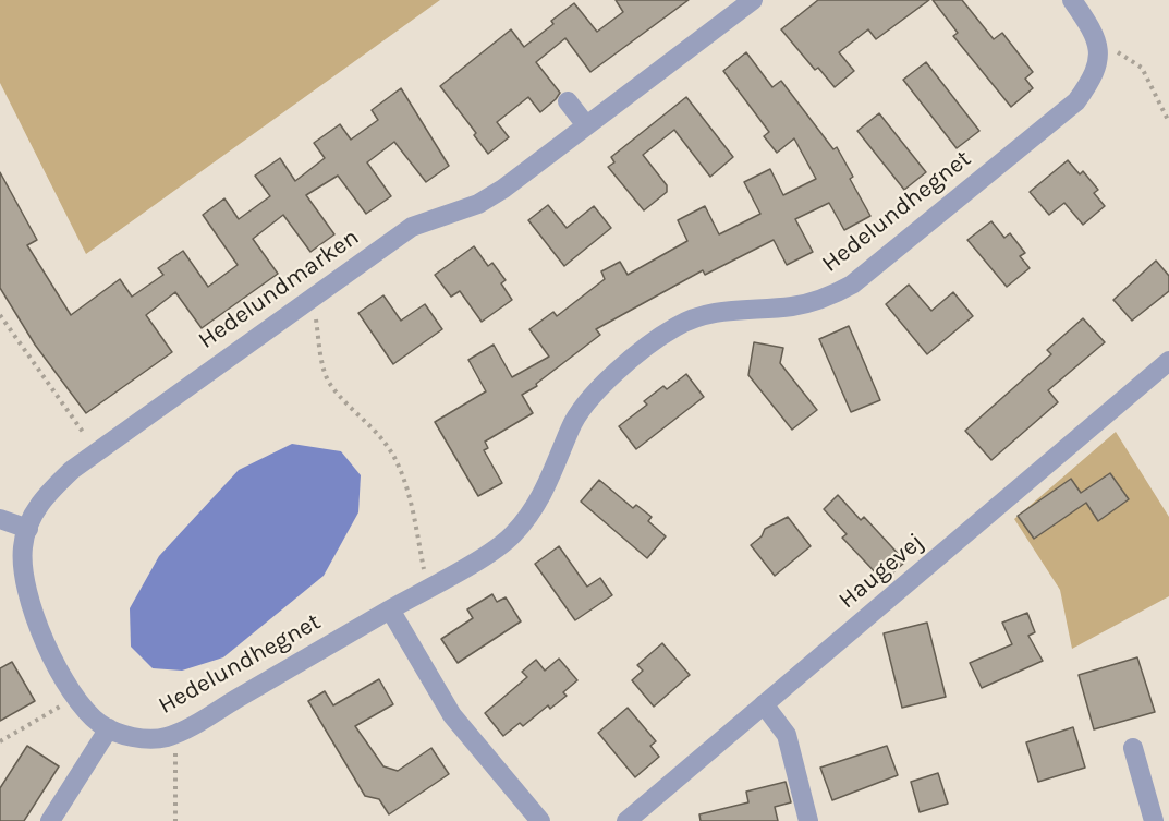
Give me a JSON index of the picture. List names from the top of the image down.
{
  "streets": {
    "street": ["Hedelundhegnet", "Hedelundmarken", "Haugevej"]
  },
  "crossings": [
    ["Hedelundhegnet", "Hedelundmarken"]
  ]
}
